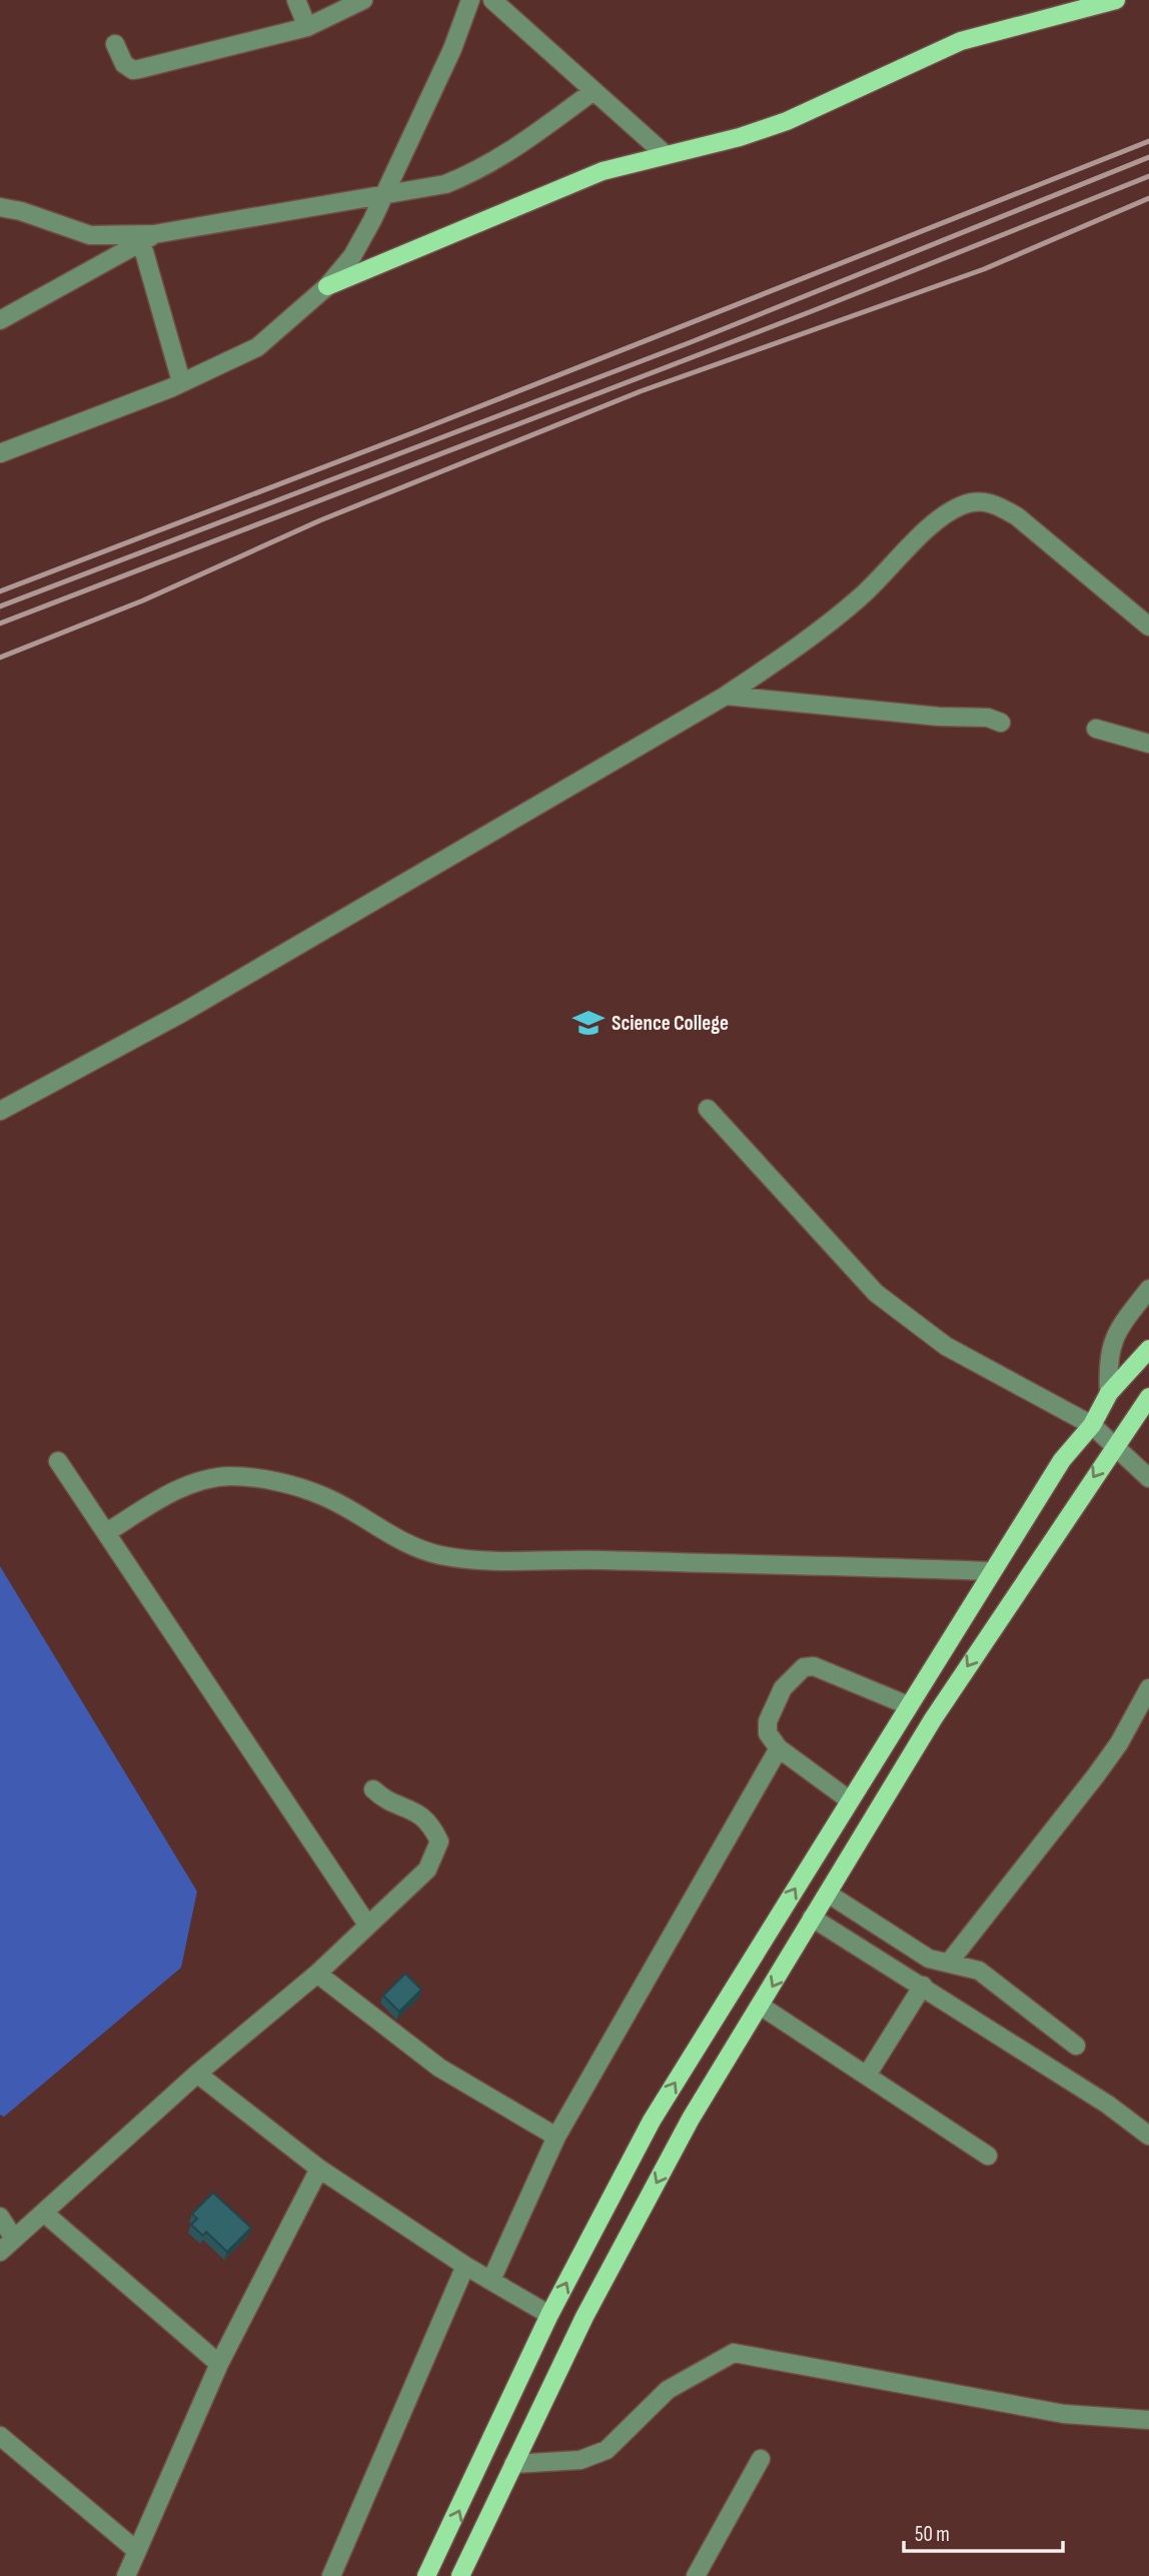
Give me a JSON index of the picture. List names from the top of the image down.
{
  "places": {
    "school or university": ["Science College"]
  },
  "scale_bar": "50 m"
}
